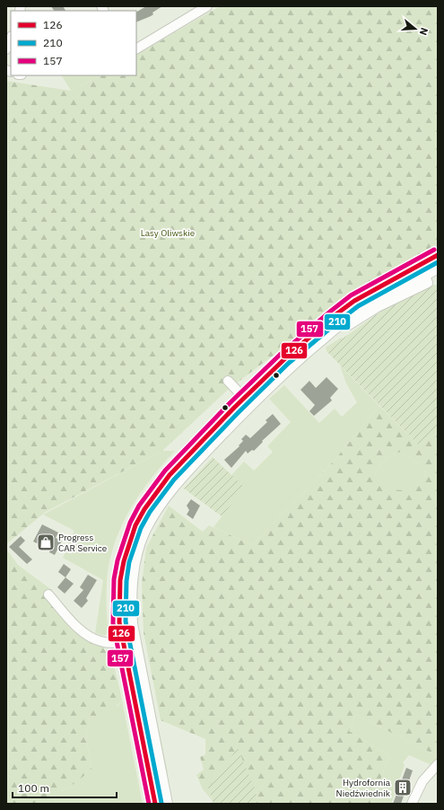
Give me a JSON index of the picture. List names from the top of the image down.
{
  "parks": ["Lasy Oliwskie"],
  "places": {
    "shop": ["Progress CAR Service"],
    "building": ["Hydrofornia Niedźwiednik"]
  },
  "lines": ["transit line 157", "transit line 126", "transit line 210"],
  "legend": ["126", "210", "157"],
  "scale_bar": "100 m",
  "north": "right"
}
